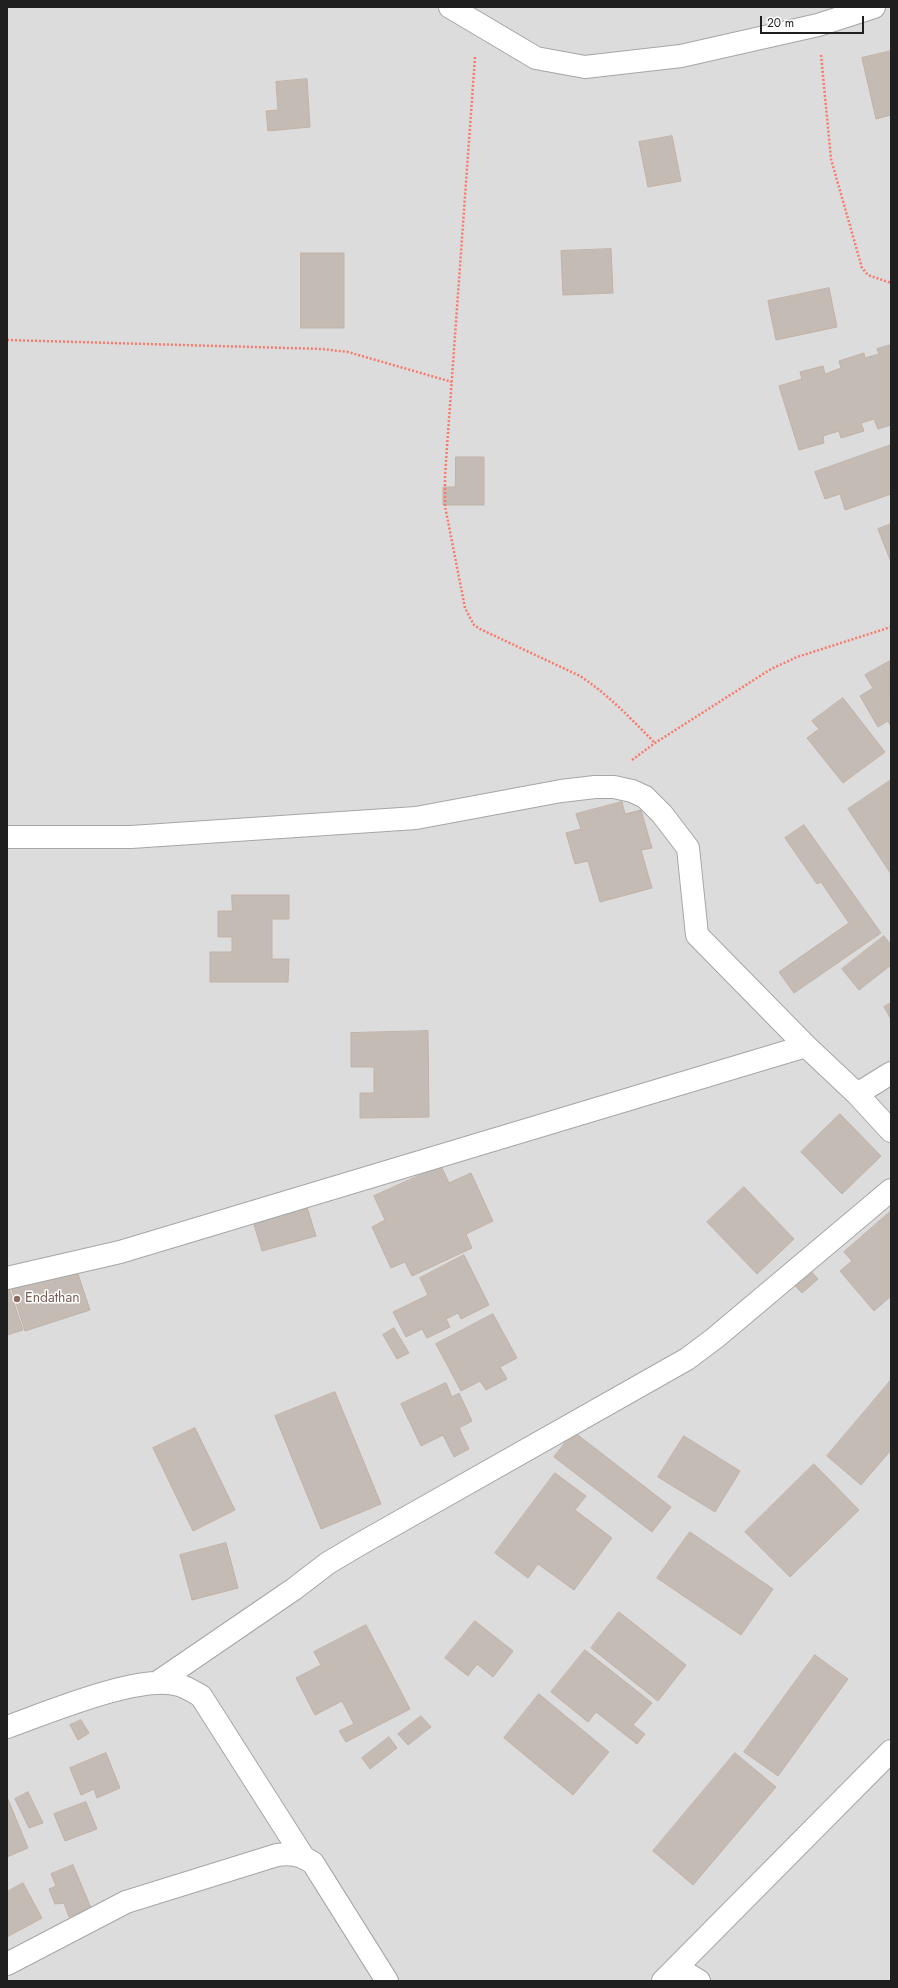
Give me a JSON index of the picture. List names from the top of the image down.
{
  "places": ["Endathan"],
  "scale_bar": "20 m"
}
